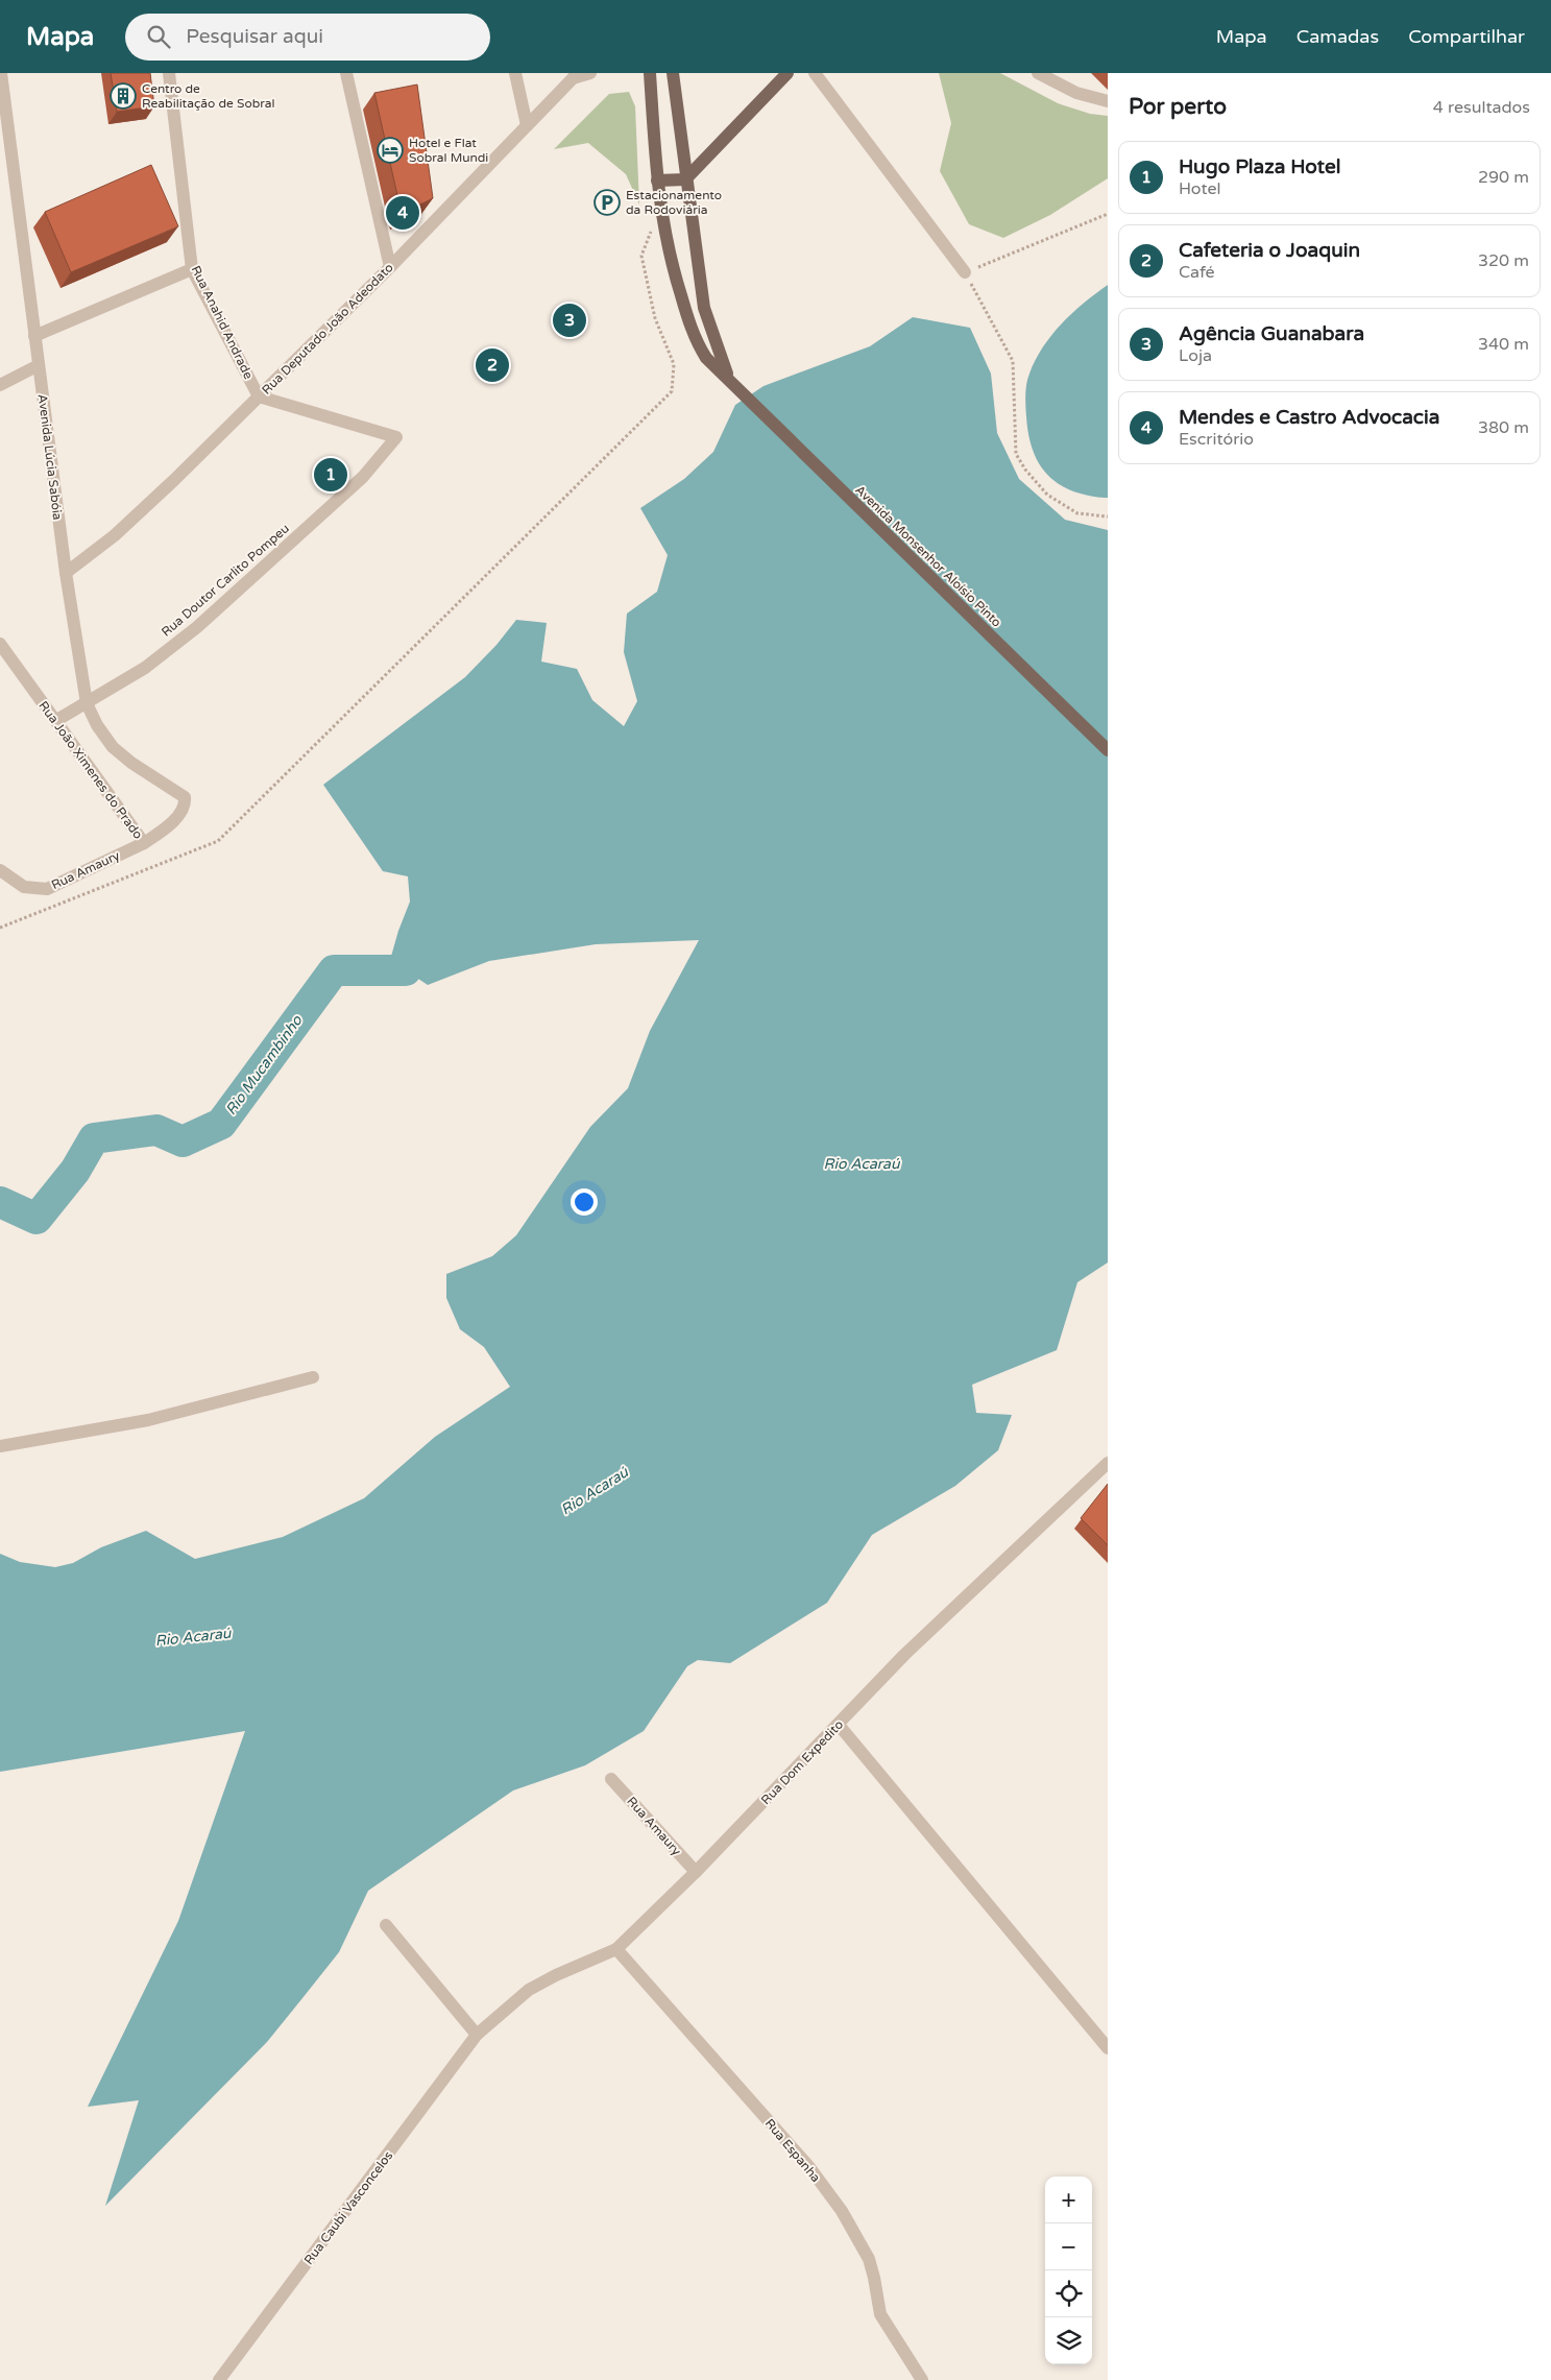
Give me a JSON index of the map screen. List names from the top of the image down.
{
  "streets": {
    "main road": ["Avenida Monsenhor Aloísio Pinto"],
    "street": [
      "Rua Anahid Andrade",
      "Rua Deputado João Adeodato",
      "Avenida Lúcia Sabóia",
      "Rua Doutor Carlito Pompeu",
      "Rua João Ximenes do Prado",
      "Rua Amaury",
      "Rua Dom Expedito",
      "Rua Espanha",
      "Rua Caubi Vasconcelos"
    ]
  },
  "crossings": [
    ["Rua Anahid Andrade", "Rua Deputado João Adeodato"],
    ["Rua Anahid Andrade", "Rua Doutor Carlito Pompeu"],
    ["Rua Deputado João Adeodato", "Avenida Lúcia Sabóia"],
    ["Rua Deputado João Adeodato", "Rua Doutor Carlito Pompeu"],
    ["Avenida Lúcia Sabóia", "Rua Doutor Carlito Pompeu"],
    ["Avenida Lúcia Sabóia", "Rua João Ximenes do Prado"],
    ["Rua Doutor Carlito Pompeu", "Rua João Ximenes do Prado"],
    ["Rua João Ximenes do Prado", "Rua Amaury"],
    ["Rua Amaury", "Rua Dom Expedito"],
    ["Rua Dom Expedito", "Rua Espanha"],
    ["Rua Dom Expedito", "Rua Caubi Vasconcelos"]
  ],
  "water": ["Rio Mucambinho", "Rio Acaraú"],
  "places": {
    "building": ["Centro de Reabilitação de Sobral"],
    "hotel": ["Hotel e Flat Sobral Mundi"],
    "parking": ["Estacionamento da Rodoviária"]
  },
  "page": {
    "header": "Mapa",
    "search": "Pesquisar aqui",
    "nav": ["Mapa", "Camadas", "Compartilhar"],
    "heading": ["Por perto", "4 resultados"],
    "list": [
      {
        "mark": "1",
        "name": "Hugo Plaza Hotel",
        "note": "Hotel",
        "value": "290 m"
      },
      {
        "mark": "2",
        "name": "Cafeteria o Joaquin",
        "note": "Café",
        "value": "320 m"
      },
      {
        "mark": "3",
        "name": "Agência Guanabara",
        "note": "Loja",
        "value": "340 m"
      },
      {
        "mark": "4",
        "name": "Mendes e Castro Advocacia",
        "note": "Escritório",
        "value": "380 m"
      }
    ],
    "pins": [
      "4",
      "3",
      "2",
      "1"
    ],
    "map_buttons": ["+", "−"]
  }
}
